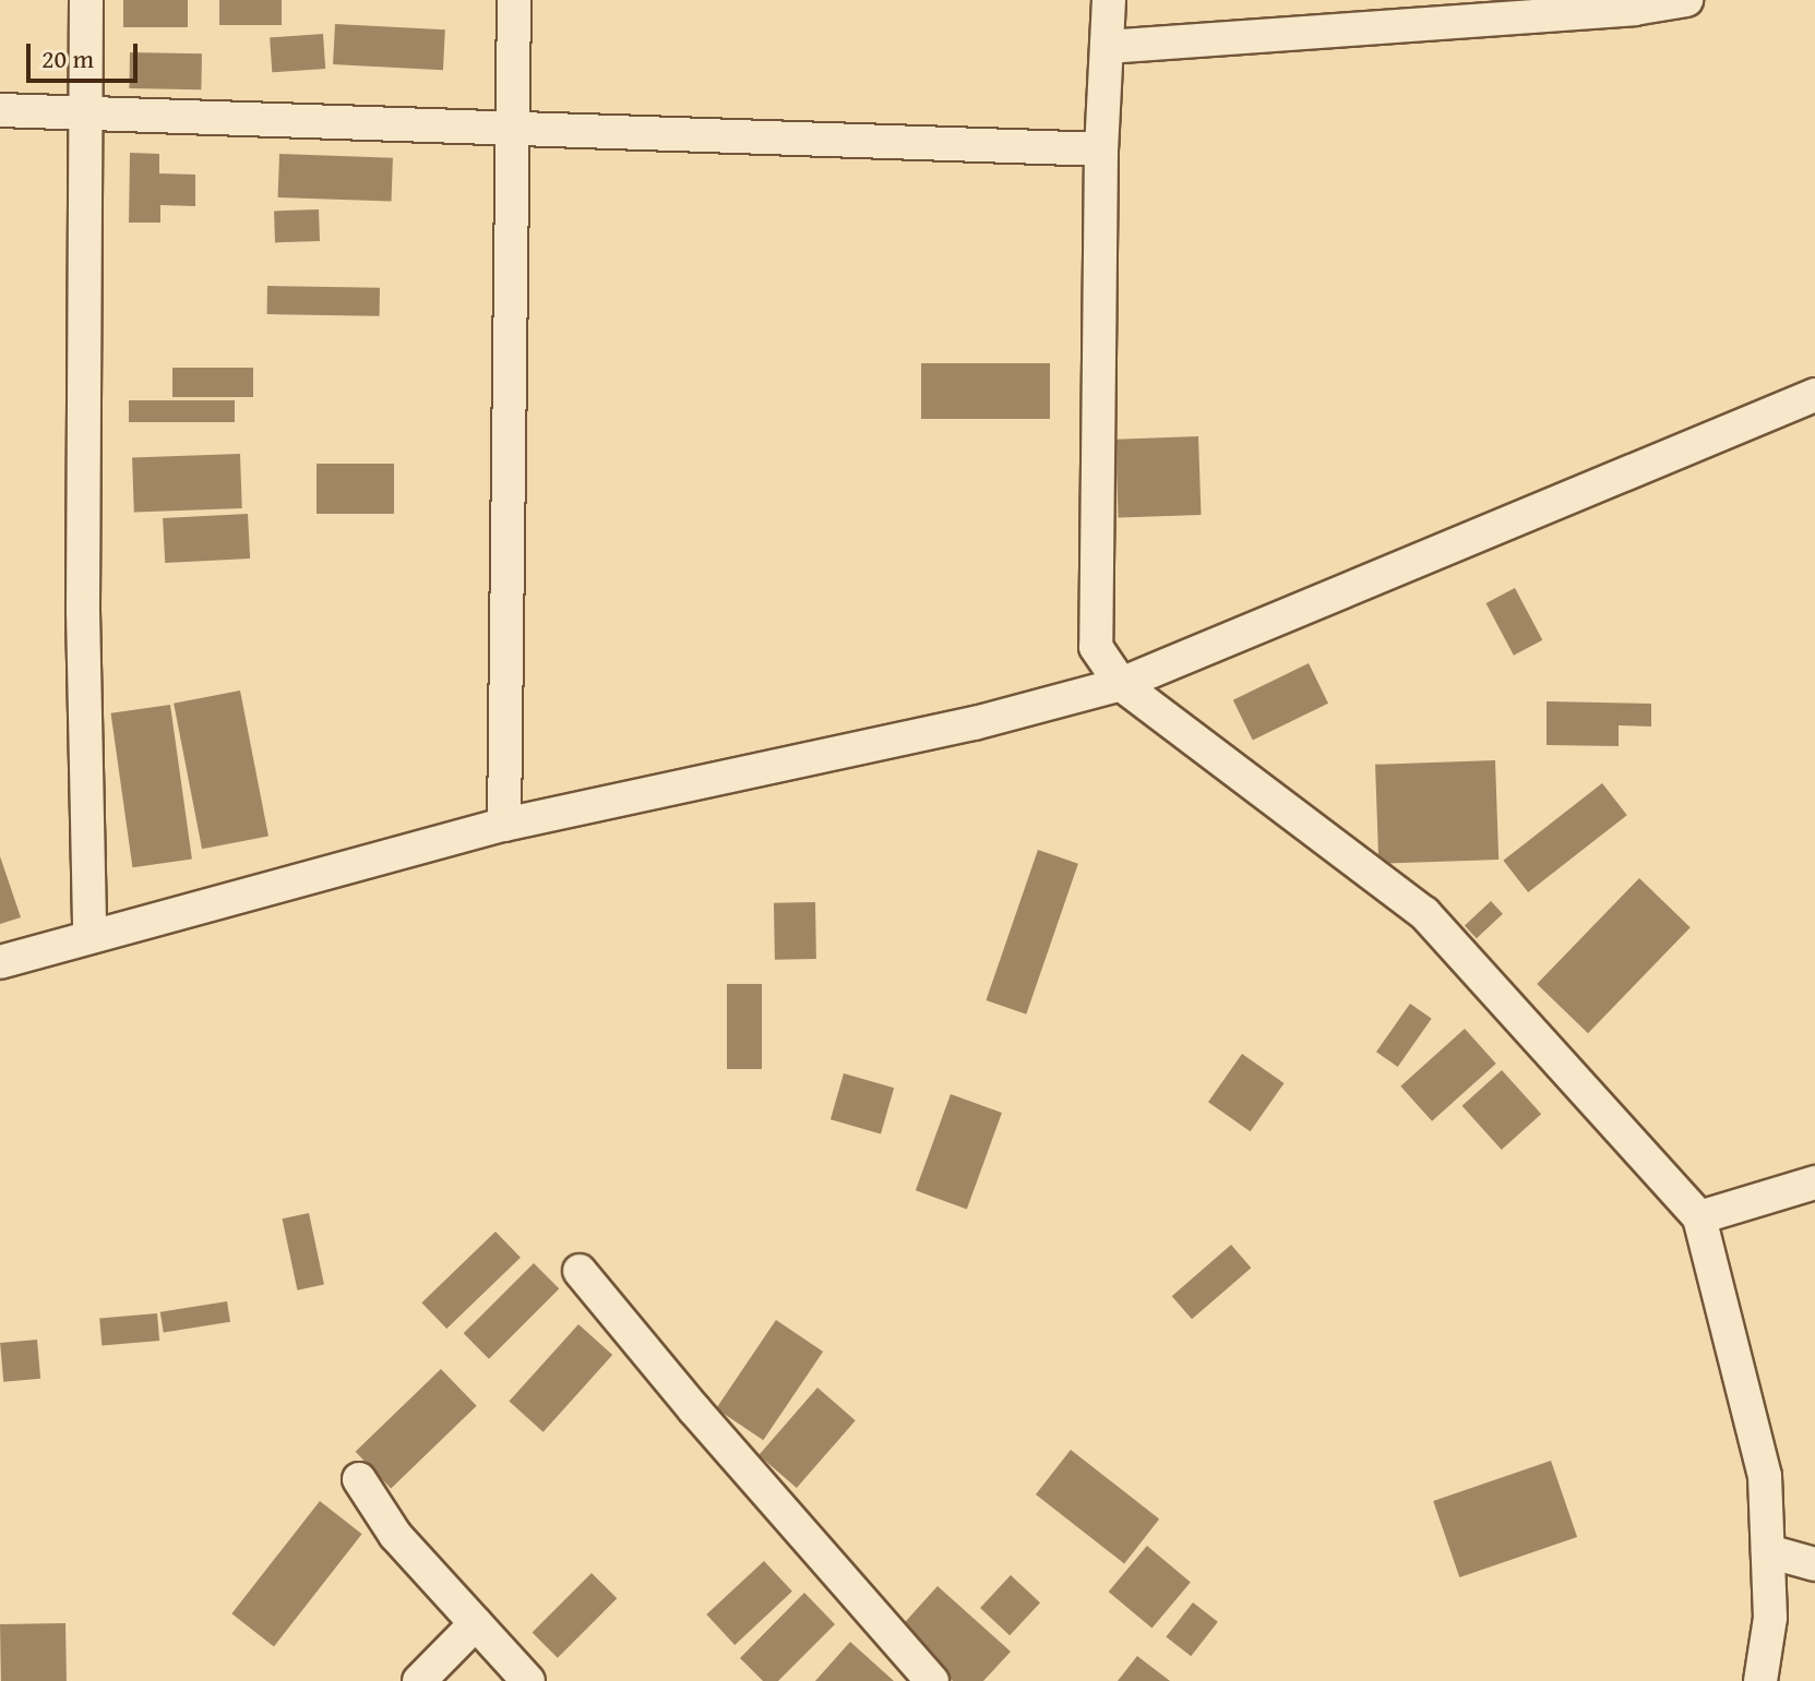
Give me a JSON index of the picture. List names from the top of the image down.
{
  "scale_bar": "20 m"
}
